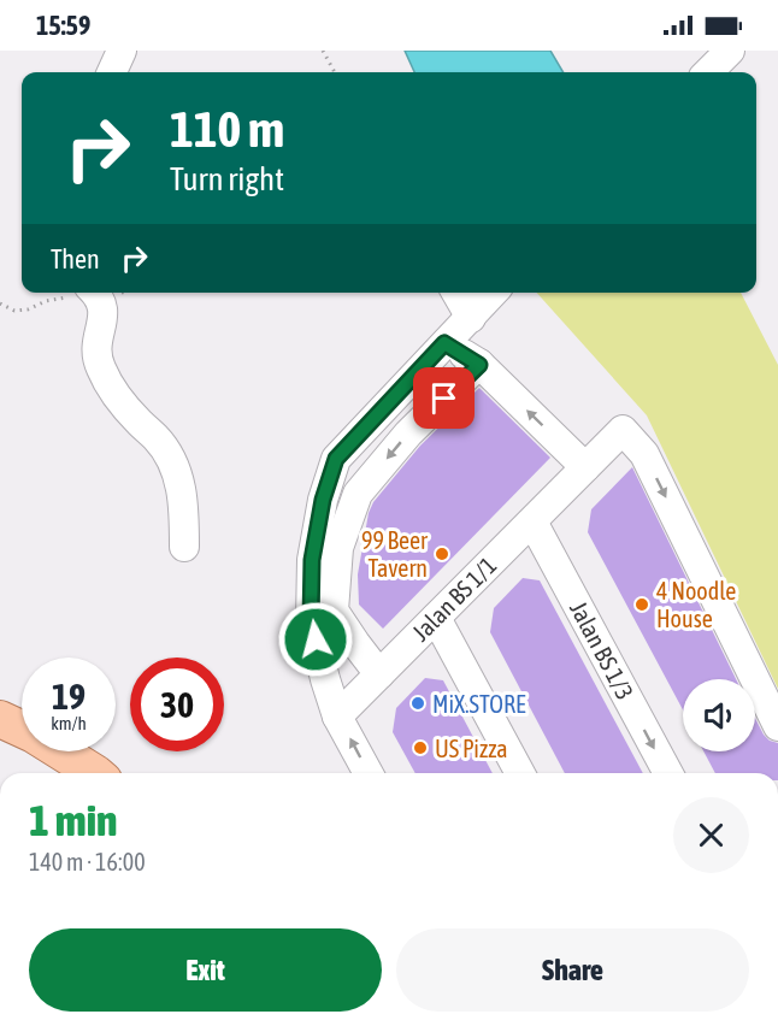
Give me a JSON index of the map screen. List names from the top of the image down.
{
  "streets": {
    "street": ["Jalan BS 1/1", "Jalan BS 1/3"]
  },
  "crossings": [
    ["Jalan BS 1/1", "Jalan BS 1/3"]
  ],
  "places": [
    "99 Beer Tavern",
    "4 Noodle House",
    "MiX.STORE",
    "US Pizza"
  ],
  "page": {
    "status": "15:59",
    "turn": ["110 m", "Turn right"],
    "then": "Then",
    "speed": "19 km/h",
    "limit": "30",
    "heading": ["1 min", "140 m · 16:00"],
    "buttons": ["Exit", "Share"]
  }
}
